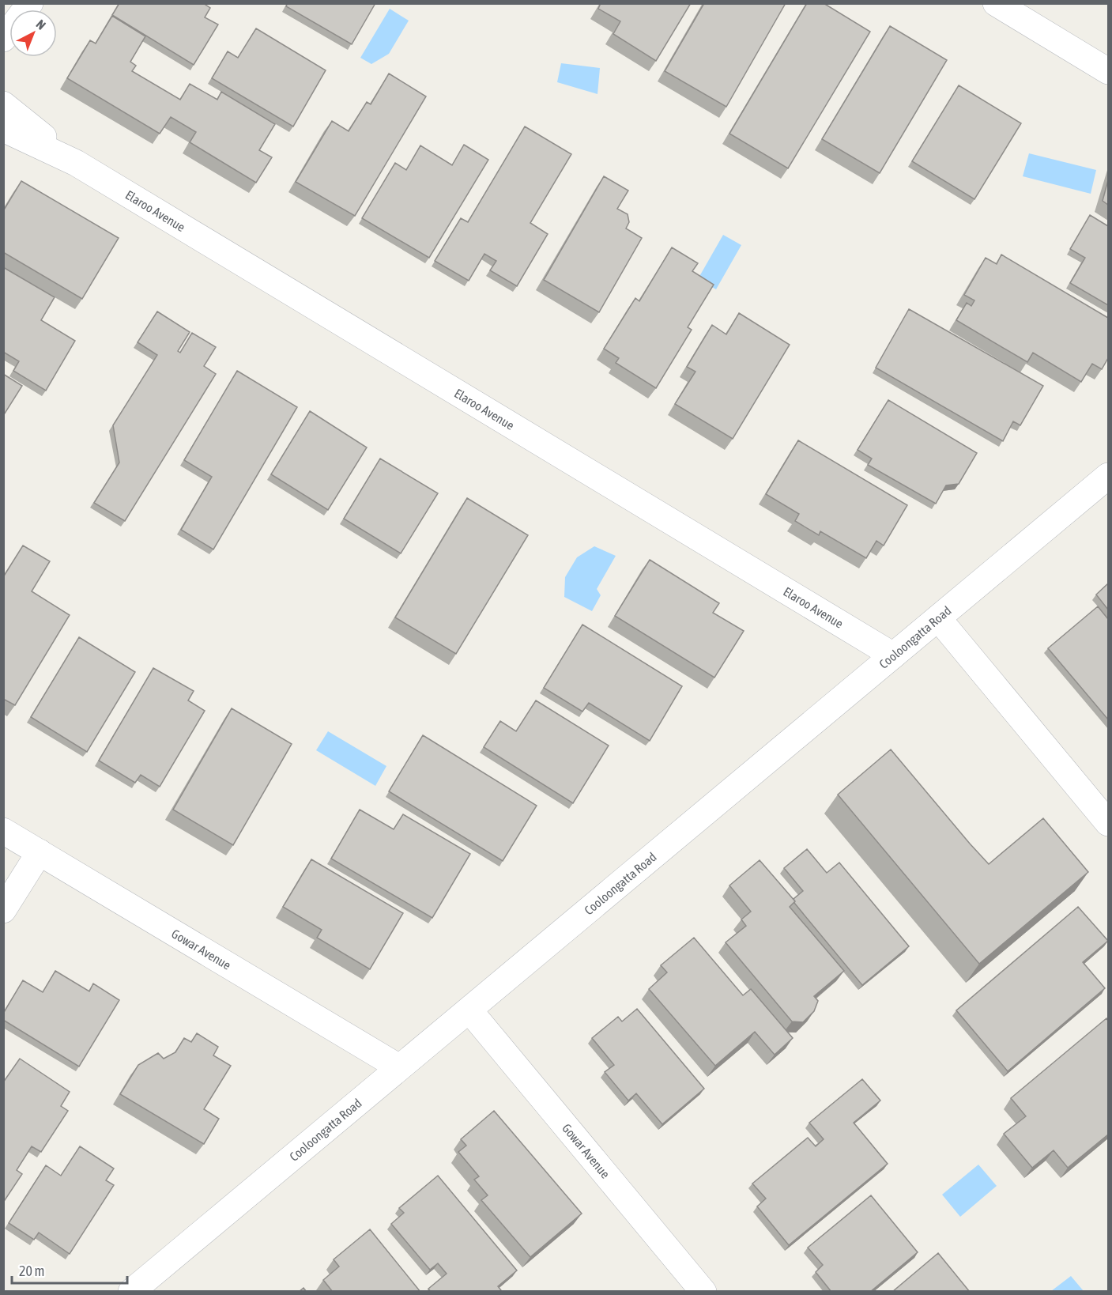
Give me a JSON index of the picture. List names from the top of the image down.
{
  "streets": {
    "street": ["Elaroo Avenue", "Cooloongatta Road", "Gowar Avenue"]
  },
  "crossings": [
    ["Elaroo Avenue", "Cooloongatta Road"],
    ["Cooloongatta Road", "Gowar Avenue"]
  ],
  "scale_bar": "20 m",
  "north": "top right"
}
